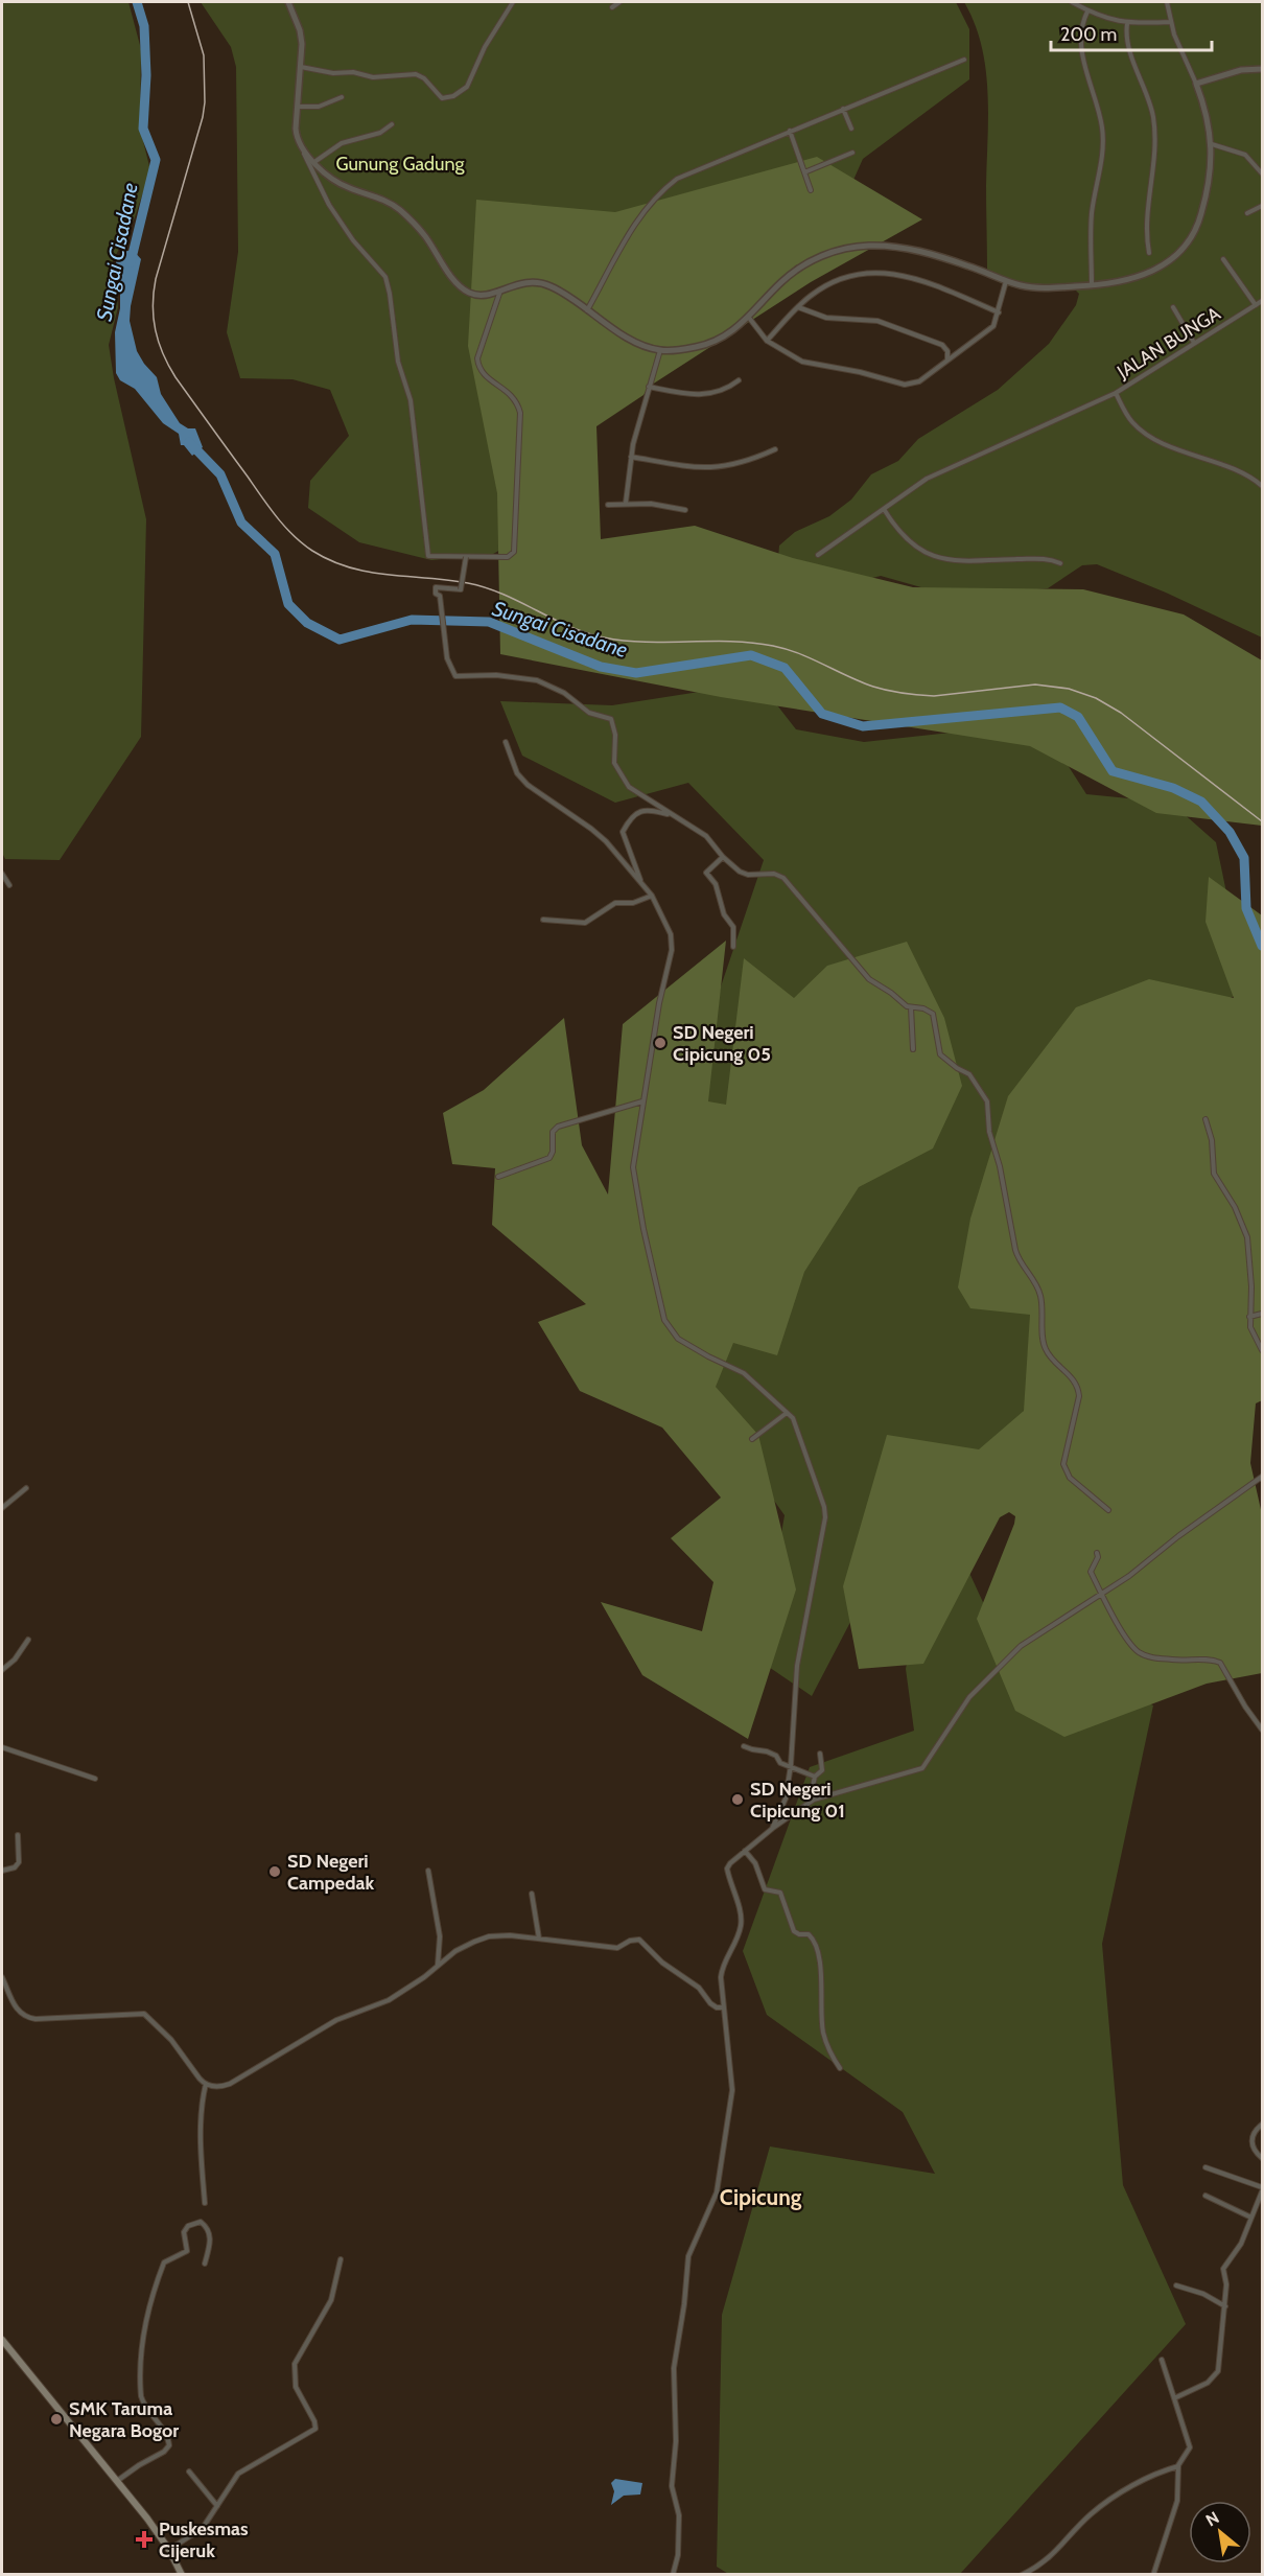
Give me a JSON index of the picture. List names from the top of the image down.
{
  "streets": {
    "street": ["JALAN BUNGA"]
  },
  "districts": ["Cipicung"],
  "water": ["Sungai Cisadane"],
  "parks": ["Gunung Gadung"],
  "places": {
    "other": [
      "SD Negeri Cipicung 05",
      "SD Negeri Cipicung 01",
      "SD Negeri Campedak",
      "SMK Taruma Negara Bogor"
    ],
    "health": ["Puskesmas Cijeruk"]
  },
  "scale_bar": "200 m",
  "north": "top left"
}
